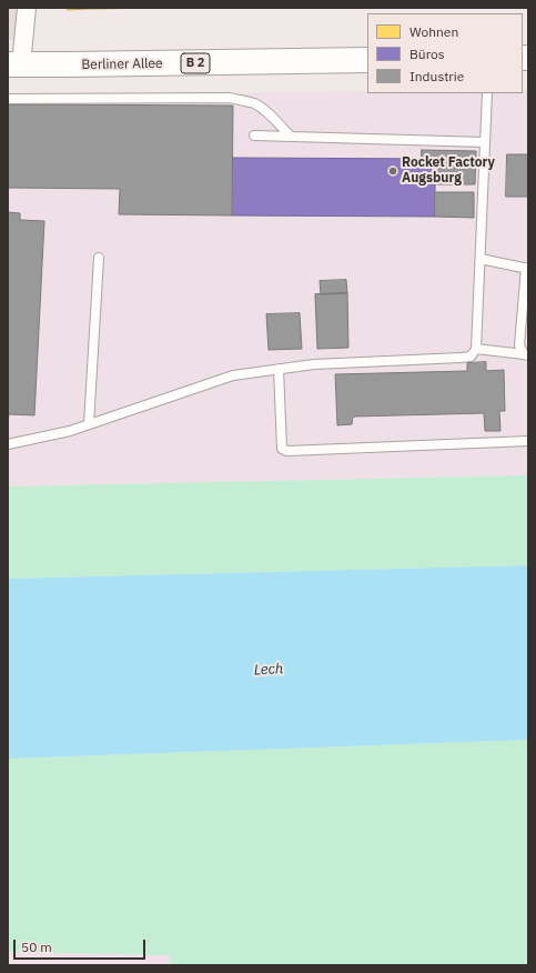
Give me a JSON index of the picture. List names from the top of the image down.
{
  "streets": {
    "main road": ["B 2", "Berliner Allee"]
  },
  "water": ["Lech"],
  "places": ["Rocket Factory Augsburg"],
  "legend": ["Wohnen", "Büros", "Industrie"],
  "scale_bar": "50 m"
}
